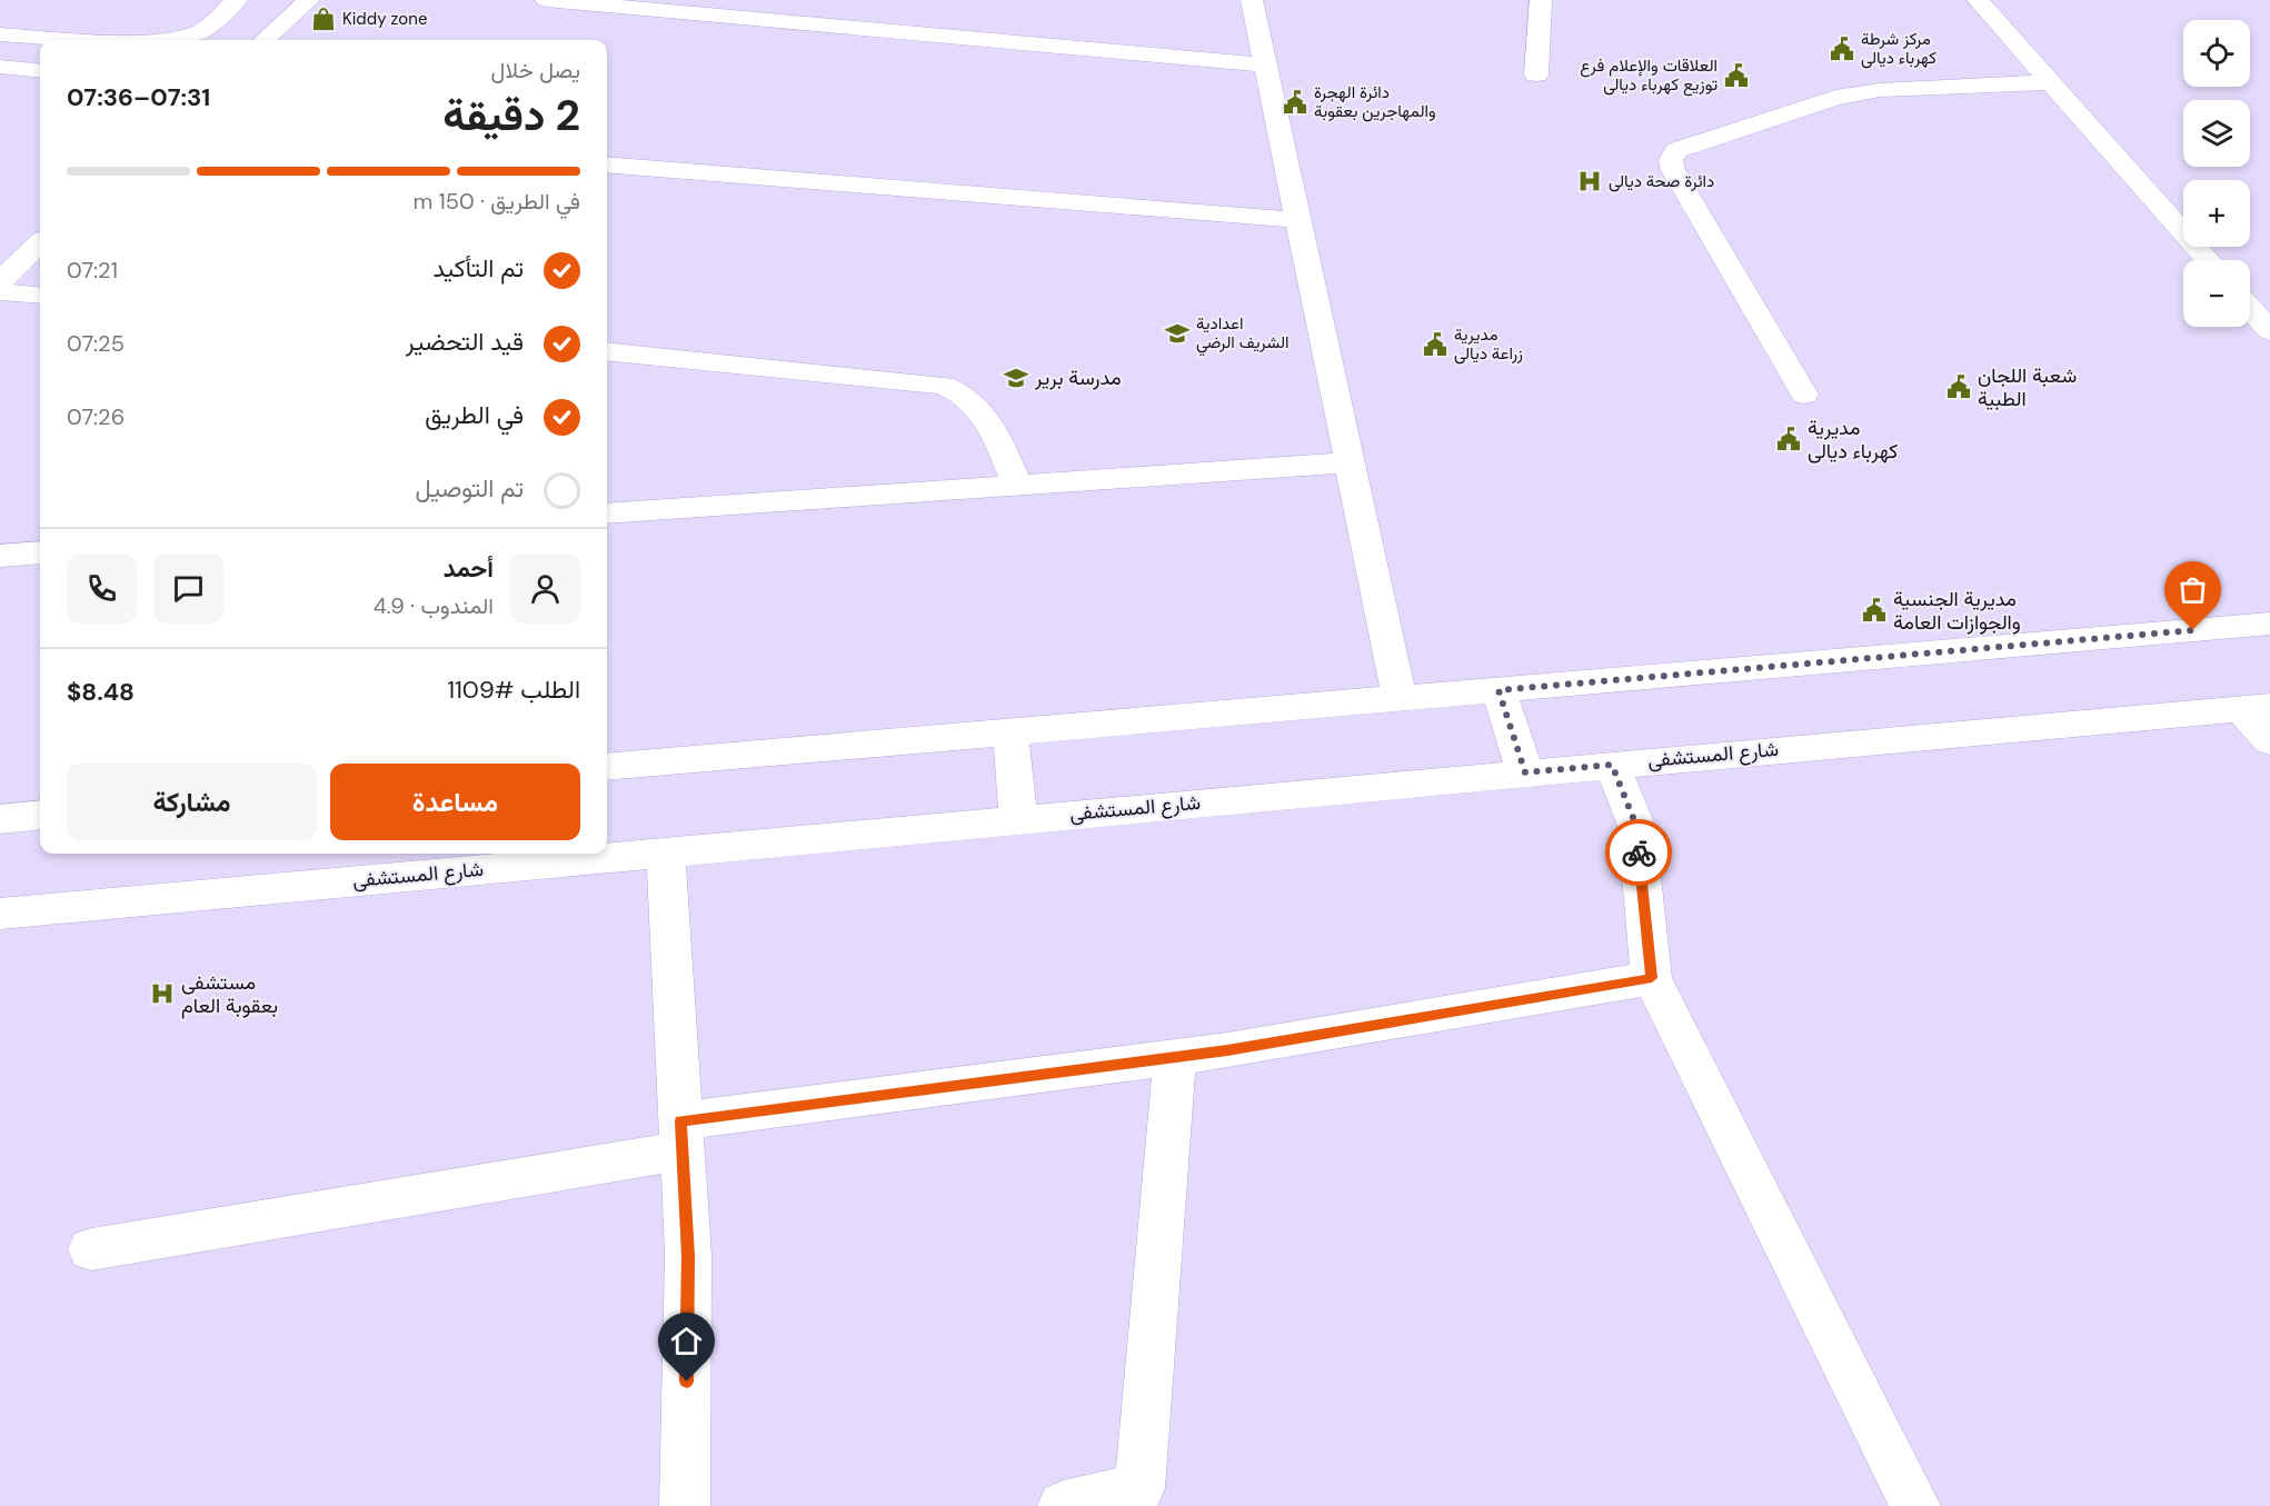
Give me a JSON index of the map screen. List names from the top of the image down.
{
  "streets": {
    "street": ["شارع المستشفى"]
  },
  "places": {
    "shop": ["Kiddy zone"],
    "public building": [
      "مركز شرطة كهرباء ديالى",
      "العلاقات والإعلام فرع توزيع كهرباء ديالى",
      "دائرة الهجرة والمهاجرين بعقوبة",
      "مديرية زراعة ديالى",
      "شعبة اللجان الطبية",
      "مديرية كهرباء ديالى",
      "مديرية الجنسية والجوازات العامة"
    ],
    "hospital": ["دائرة صحة ديالى", "مستشفى بعقوبة العام"],
    "school or university": ["اعدادية الشريف الرضي", "مدرسة برير"]
  },
  "page": {
    "map_buttons": ["+", "−"],
    "heading": ["2 دقيقة", "يصل خلال", "07:31–07:36"],
    "panel": [
      "أحمد",
      "المندوب · 4.9",
      "الطلب #1109",
      "$8.48"
    ],
    "bar": "في الطريق · 150 m",
    "list": [
      ["تم التأكيد", "07:21"],
      ["قيد التحضير", "07:25"],
      ["في الطريق", "07:26"],
      "تم التوصيل"
    ],
    "buttons": ["مساعدة", "مشاركة"]
  }
}
